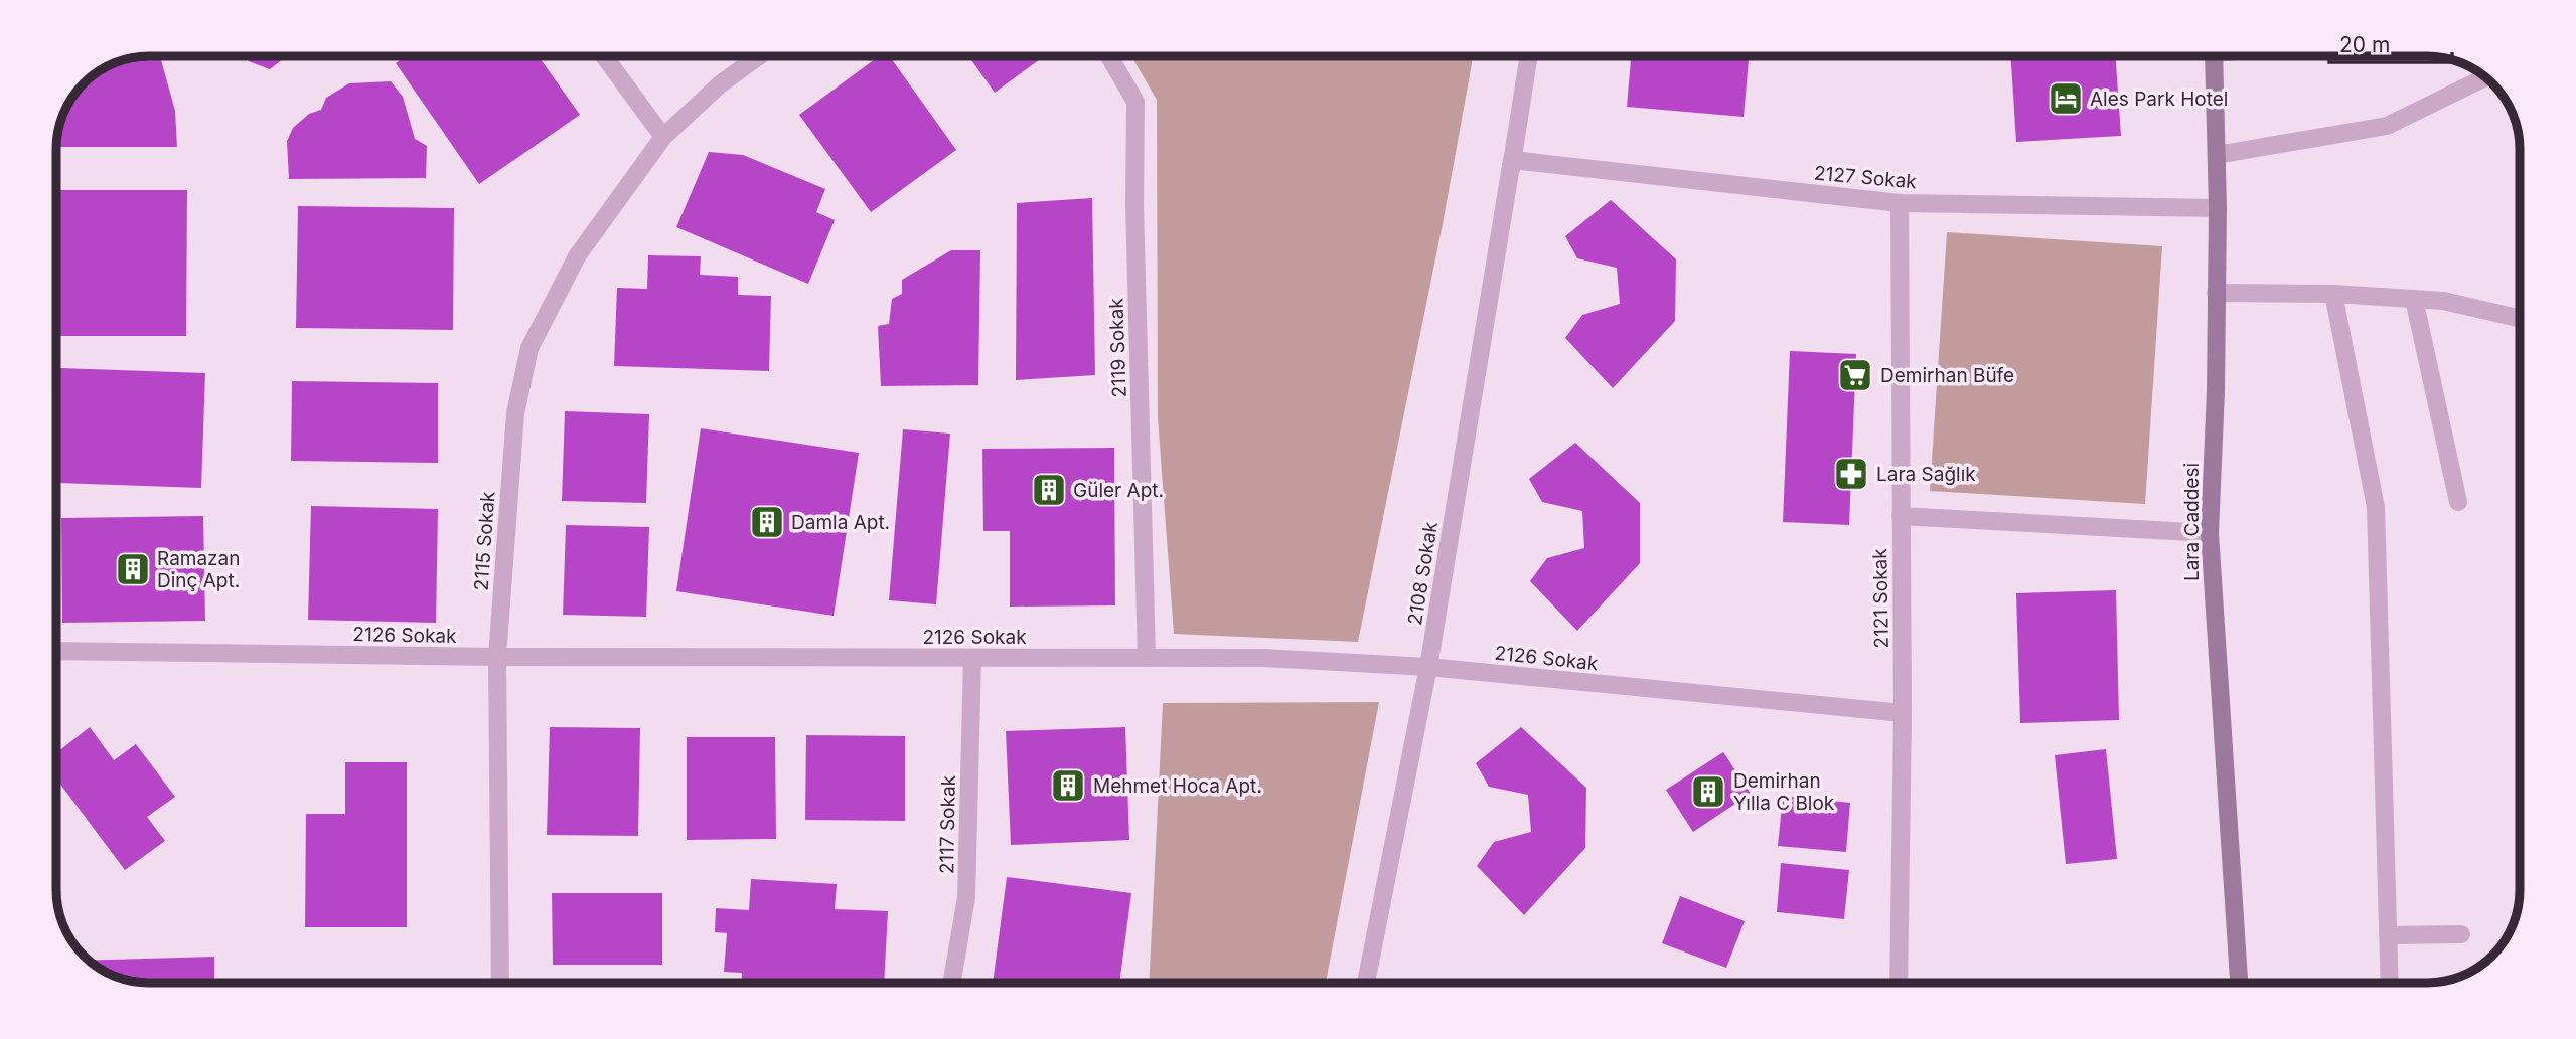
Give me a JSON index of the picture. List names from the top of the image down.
{
  "streets": {
    "street": [
      "2127 Sokak",
      "2119 Sokak",
      "Lara Caddesi",
      "2115 Sokak",
      "2108 Sokak",
      "2121 Sokak",
      "2126 Sokak",
      "2117 Sokak"
    ]
  },
  "crossings": [
    ["2127 Sokak", "Lara Caddesi"],
    ["2127 Sokak", "2108 Sokak"],
    ["2127 Sokak", "2121 Sokak"],
    ["2119 Sokak", "2126 Sokak"],
    ["2115 Sokak", "2126 Sokak"],
    ["2108 Sokak", "2126 Sokak"],
    ["2121 Sokak", "2126 Sokak"],
    ["2126 Sokak", "2117 Sokak"]
  ],
  "places": {
    "hotel": ["Ales Park Hotel"],
    "supermarket": ["Demirhan Büfe"],
    "pharmacy": ["Lara Sağlık"],
    "building": [
      "Güler Apt.",
      "Damla Apt.",
      "Ramazan Dinç Apt.",
      "Mehmet Hoca Apt.",
      "Demirhan Yılla C Blok"
    ]
  },
  "scale_bar": "20 m"
}
